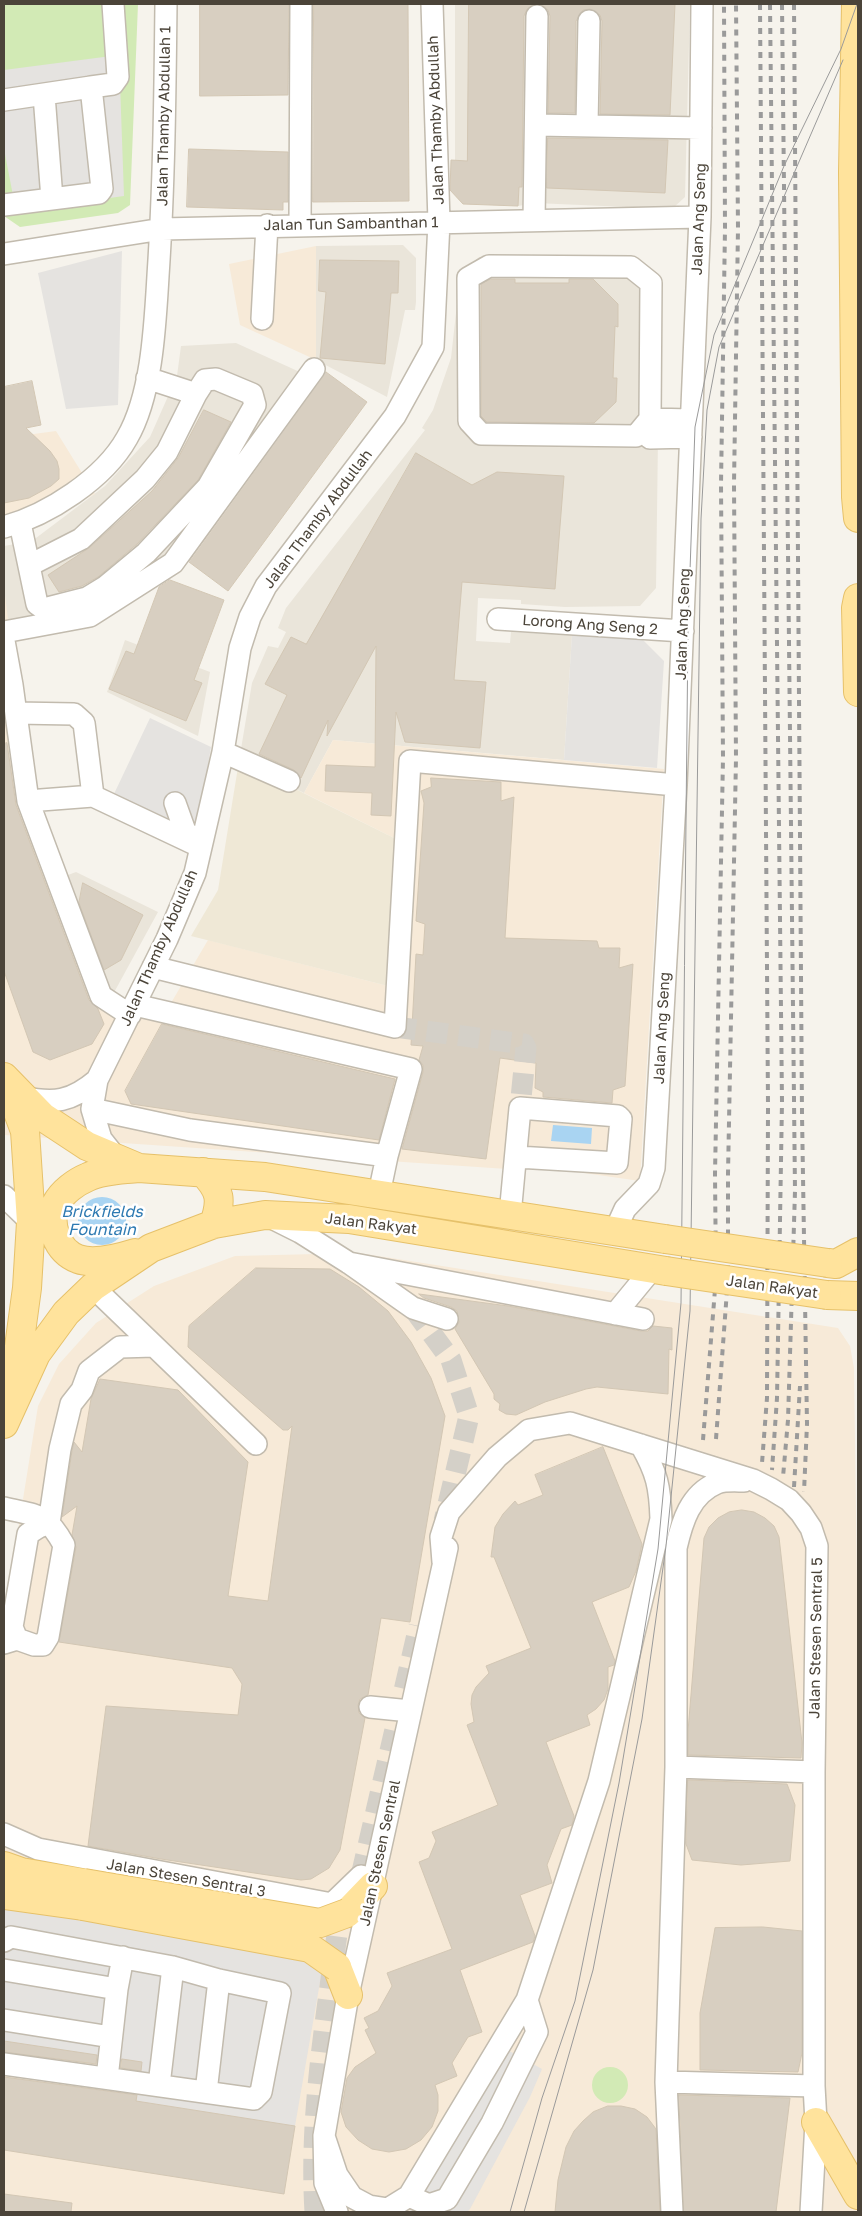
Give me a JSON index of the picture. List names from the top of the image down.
{
  "streets": {
    "main road": ["Jalan Rakyat"],
    "street": [
      "Jalan Thamby Abdullah 1",
      "Jalan Thamby Abdullah",
      "Jalan Ang Seng",
      "Jalan Tun Sambanthan 1",
      "Lorong Ang Seng 2",
      "Jalan Stesen Sentral 5",
      "Jalan Stesen Sentral",
      "Jalan Stesen Sentral 3"
    ]
  },
  "crossings": [
    ["Jalan Thamby Abdullah 1", "Jalan Tun Sambanthan 1"],
    ["Jalan Thamby Abdullah", "Jalan Tun Sambanthan 1"],
    ["Jalan Thamby Abdullah", "Jalan Rakyat"],
    ["Jalan Ang Seng", "Jalan Tun Sambanthan 1"],
    ["Jalan Ang Seng", "Lorong Ang Seng 2"],
    ["Jalan Ang Seng", "Jalan Rakyat"],
    ["Jalan Stesen Sentral 5", "Jalan Stesen Sentral"],
    ["Jalan Stesen Sentral", "Jalan Stesen Sentral 3"]
  ],
  "water": ["Brickfields Fountain"]
}
